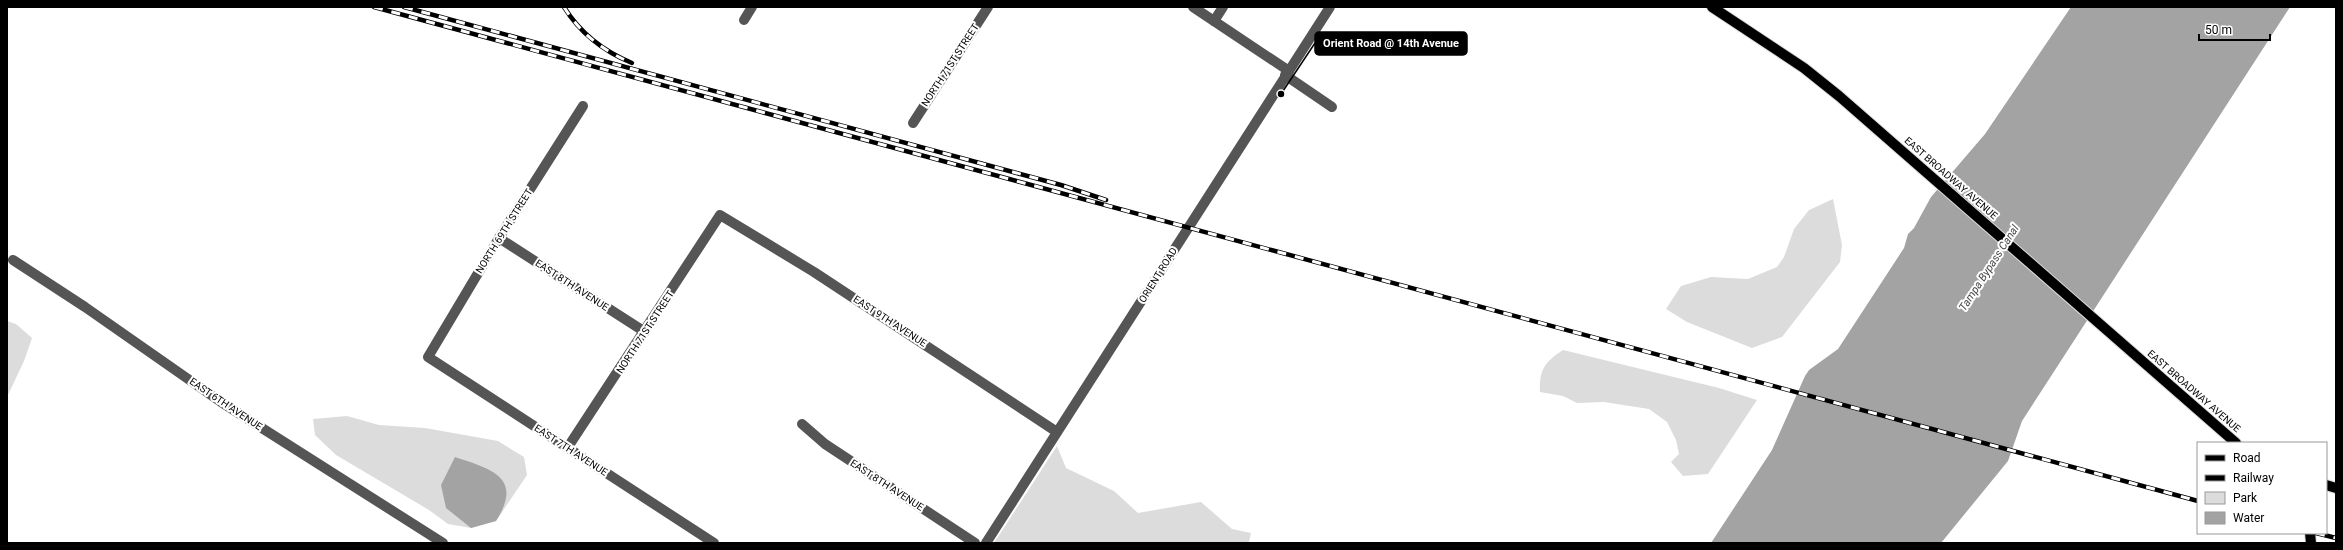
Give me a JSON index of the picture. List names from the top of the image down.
{
  "streets": {
    "main road": ["EAST BROADWAY AVENUE"],
    "street": [
      "NORTH 71ST STREET",
      "NORTH 69TH STREET",
      "ORIENT ROAD",
      "EAST 8TH AVENUE",
      "EAST 9TH AVENUE",
      "EAST 6TH AVENUE",
      "EAST 7TH AVENUE"
    ]
  },
  "crossings": [
    ["NORTH 71ST STREET", "EAST 8TH AVENUE"],
    ["NORTH 71ST STREET", "EAST 9TH AVENUE"],
    ["NORTH 71ST STREET", "EAST 7TH AVENUE"],
    ["NORTH 69TH STREET", "EAST 8TH AVENUE"],
    ["NORTH 69TH STREET", "EAST 7TH AVENUE"],
    ["ORIENT ROAD", "EAST 9TH AVENUE"]
  ],
  "water": ["Tampa Bypass Canal"],
  "places": ["Orient Road @ 14th Avenue"],
  "legend": [
    "Road",
    "Railway",
    "Park",
    "Water"
  ],
  "scale_bar": "50 m"
}
